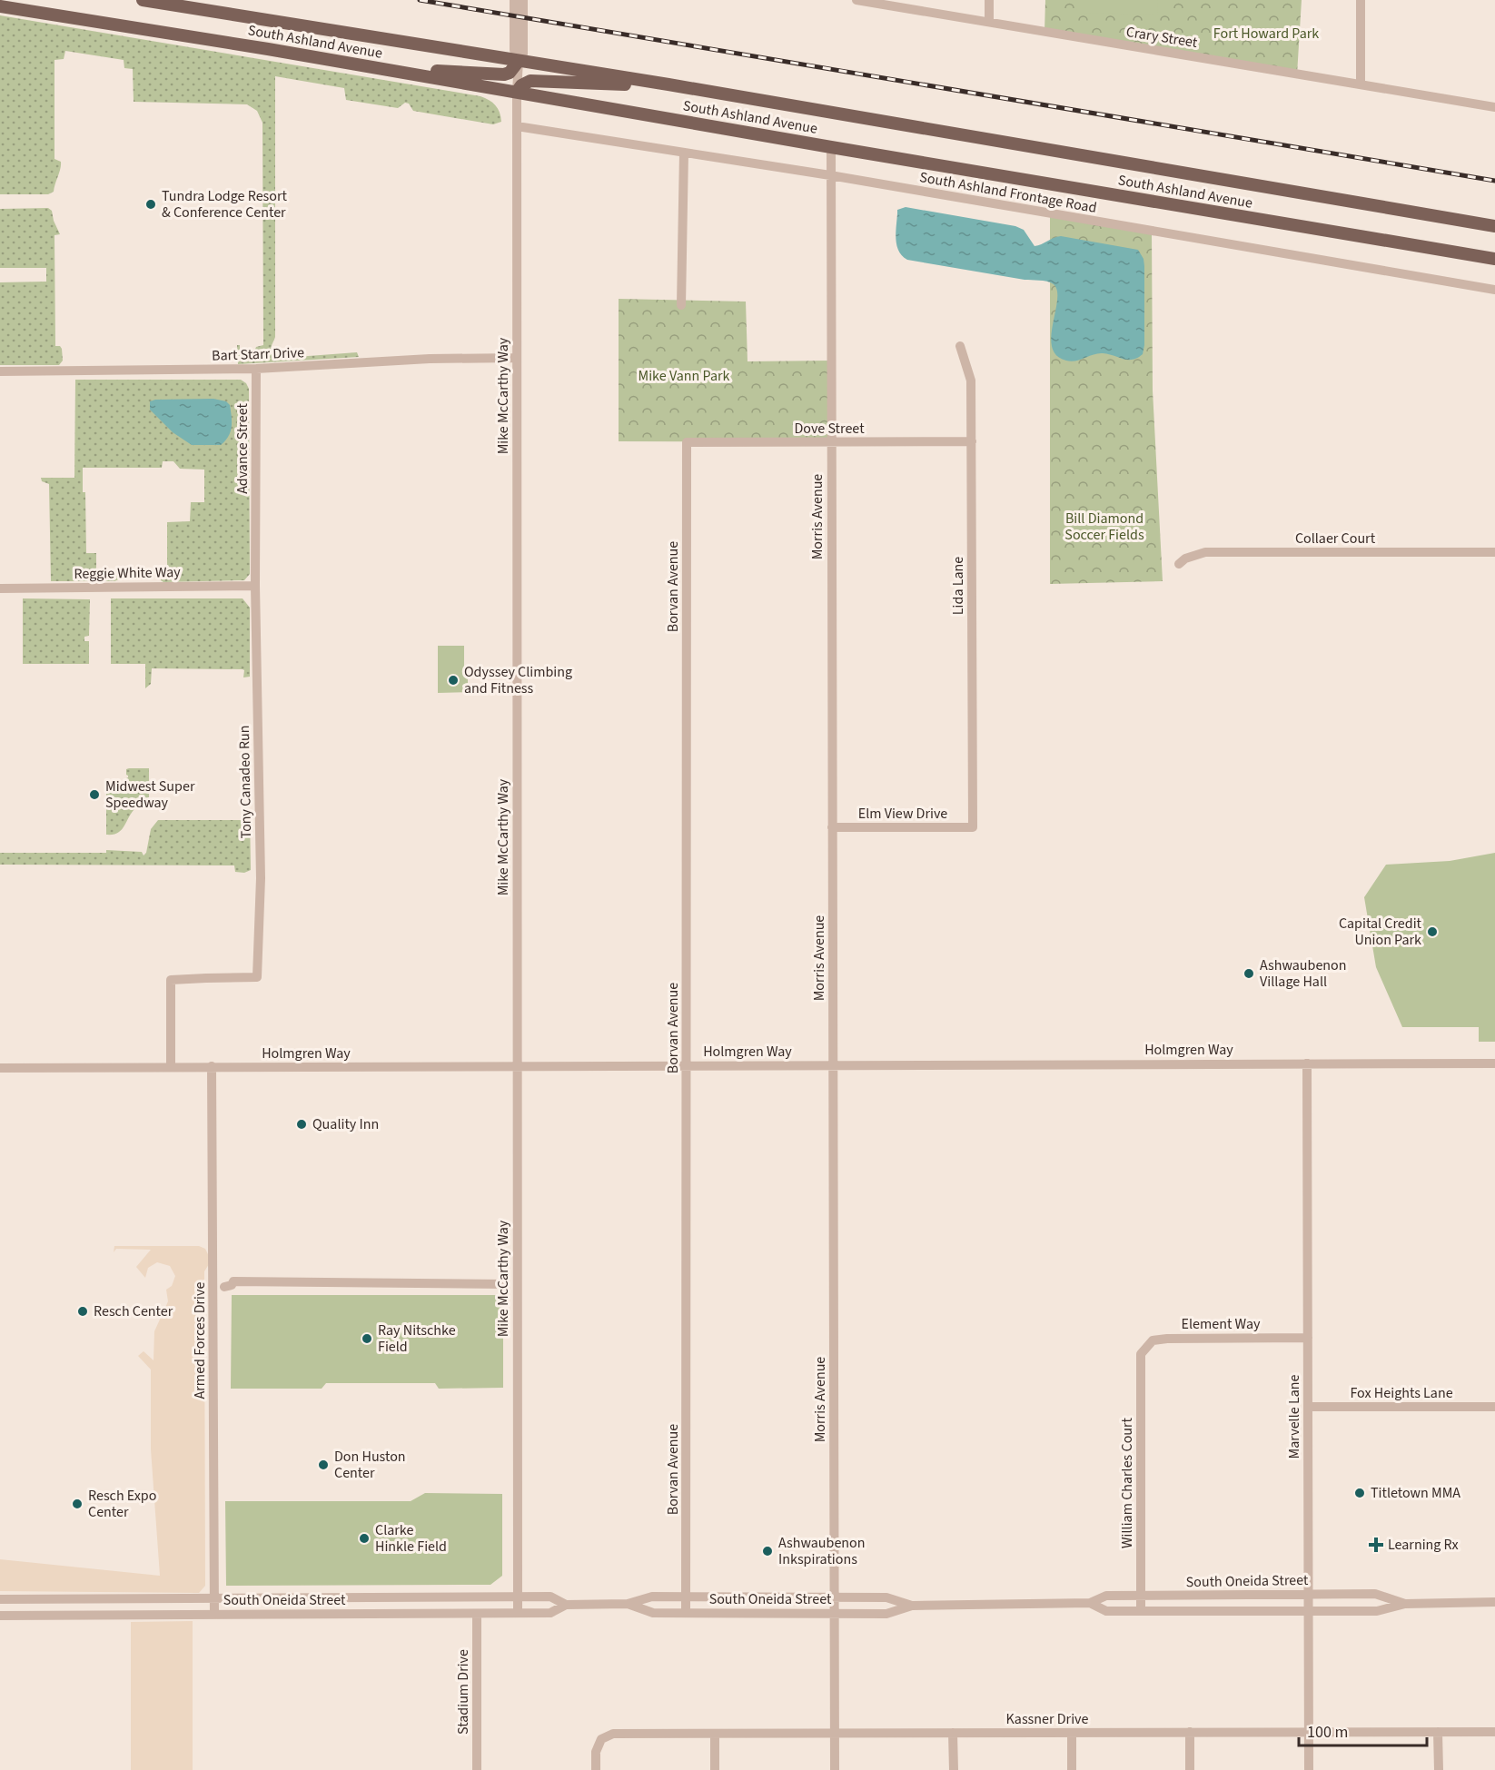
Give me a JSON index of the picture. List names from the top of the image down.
{
  "streets": {
    "main road": ["South Ashland Avenue"],
    "street": [
      "Crary Street",
      "South Ashland Frontage Road",
      "Bart Starr Drive",
      "Mike McCarthy Way",
      "Dove Street",
      "Advance Street",
      "Morris Avenue",
      "Collaer Court",
      "Reggie White Way",
      "Lida Lane",
      "Borvan Avenue",
      "Tony Canadeo Run",
      "Elm View Drive",
      "Holmgren Way",
      "Element Way",
      "Armed Forces Drive",
      "Fox Heights Lane",
      "Marvelle Lane",
      "William Charles Court",
      "South Oneida Street",
      "Stadium Drive",
      "Kassner Drive"
    ]
  },
  "crossings": [
    ["South Ashland Avenue", "Mike McCarthy Way"],
    ["South Ashland Avenue", "Morris Avenue"],
    ["South Ashland Frontage Road", "Mike McCarthy Way"],
    ["South Ashland Frontage Road", "Morris Avenue"],
    ["Bart Starr Drive", "Mike McCarthy Way"],
    ["Bart Starr Drive", "Advance Street"],
    ["Mike McCarthy Way", "Holmgren Way"],
    ["Mike McCarthy Way", "South Oneida Street"],
    ["Dove Street", "Morris Avenue"],
    ["Dove Street", "Lida Lane"],
    ["Dove Street", "Borvan Avenue"],
    ["Advance Street", "Reggie White Way"],
    ["Advance Street", "Tony Canadeo Run"],
    ["Morris Avenue", "Elm View Drive"],
    ["Morris Avenue", "Holmgren Way"],
    ["Morris Avenue", "South Oneida Street"],
    ["Morris Avenue", "Kassner Drive"],
    ["Reggie White Way", "Tony Canadeo Run"],
    ["Lida Lane", "Elm View Drive"],
    ["Borvan Avenue", "Holmgren Way"],
    ["Borvan Avenue", "South Oneida Street"],
    ["Tony Canadeo Run", "Holmgren Way"],
    ["Holmgren Way", "Armed Forces Drive"],
    ["Holmgren Way", "Marvelle Lane"],
    ["Element Way", "Marvelle Lane"],
    ["Element Way", "William Charles Court"],
    ["Armed Forces Drive", "South Oneida Street"],
    ["Fox Heights Lane", "Marvelle Lane"],
    ["Marvelle Lane", "South Oneida Street"],
    ["Marvelle Lane", "Kassner Drive"],
    ["William Charles Court", "South Oneida Street"],
    ["South Oneida Street", "Stadium Drive"]
  ],
  "parks": ["Fort Howard Park", "Mike Vann Park", "Bill Diamond Soccer Fields"],
  "places": {
    "other": [
      "Tundra Lodge Resort & Conference Center",
      "Odyssey Climbing and Fitness",
      "Midwest Super Speedway",
      "Capital Credit Union Park",
      "Ashwaubenon Village Hall",
      "Quality Inn",
      "Resch Center",
      "Ray Nitschke Field",
      "Don Huston Center",
      "Titletown MMA",
      "Resch Expo Center",
      "Clarke Hinkle Field",
      "Ashwaubenon Inkspirations"
    ],
    "health": ["Learning Rx"]
  },
  "scale_bar": "100 m"
}
